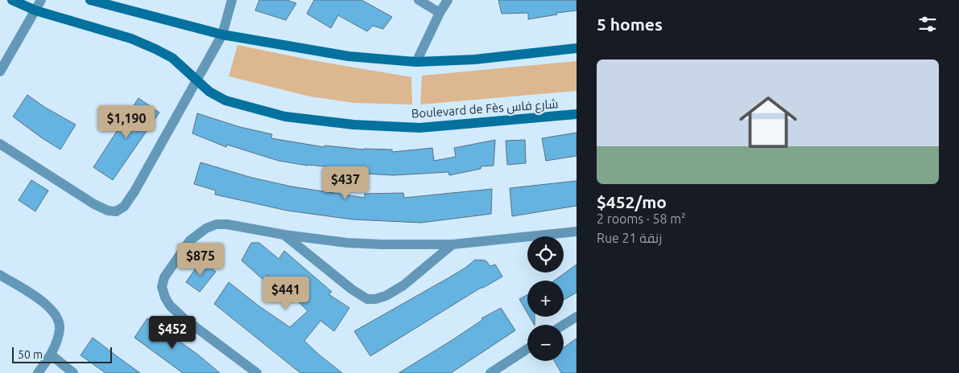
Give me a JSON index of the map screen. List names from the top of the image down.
{
  "streets": {
    "main road": ["Boulevard de Fès شارع فاس"]
  },
  "scale_bar": "50 m",
  "page": {
    "heading": "5 homes",
    "list": [
      {
        "name": "$452/mo",
        "note": "2 rooms · 58 m² · Rue 21 زنقة"
      }
    ],
    "price": [
      "$1,190",
      "$437",
      "$875",
      "$441",
      "$452"
    ],
    "map_buttons": ["+", "−"],
    "scale": "50 m"
  }
}
